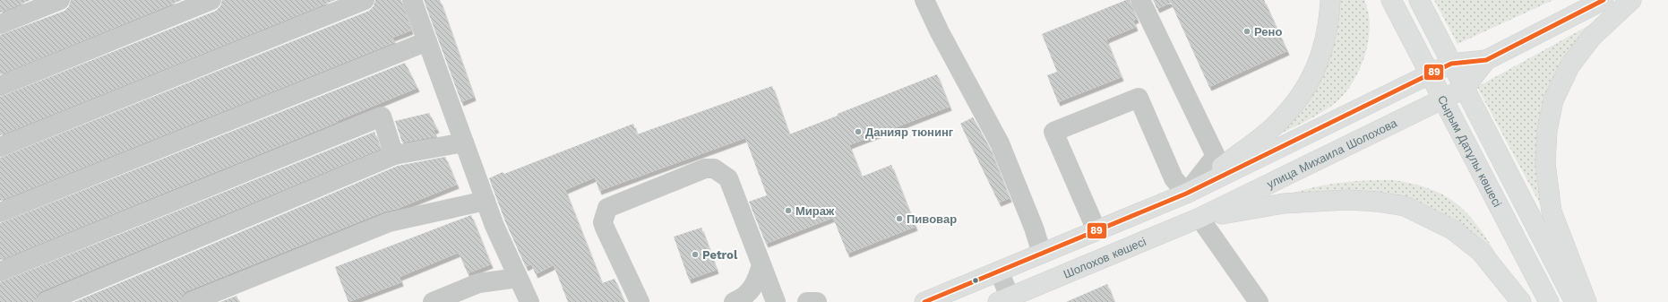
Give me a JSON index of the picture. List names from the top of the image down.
{
  "streets": {
    "main road": ["Сырым Датұлы көшесі", "улица Михаила Шолохова", "Шолохов көшесі"]
  },
  "crossings": [
    ["Сырым Датұлы көшесі", "улица Михаила Шолохова"],
    ["улица Михаила Шолохова", "Шолохов көшесі"]
  ],
  "places": [
    "Рено",
    "Данияр тюнинг",
    "Мираж",
    "Пивовар",
    "Petrol"
  ],
  "lines": ["transit line 89"]
}
